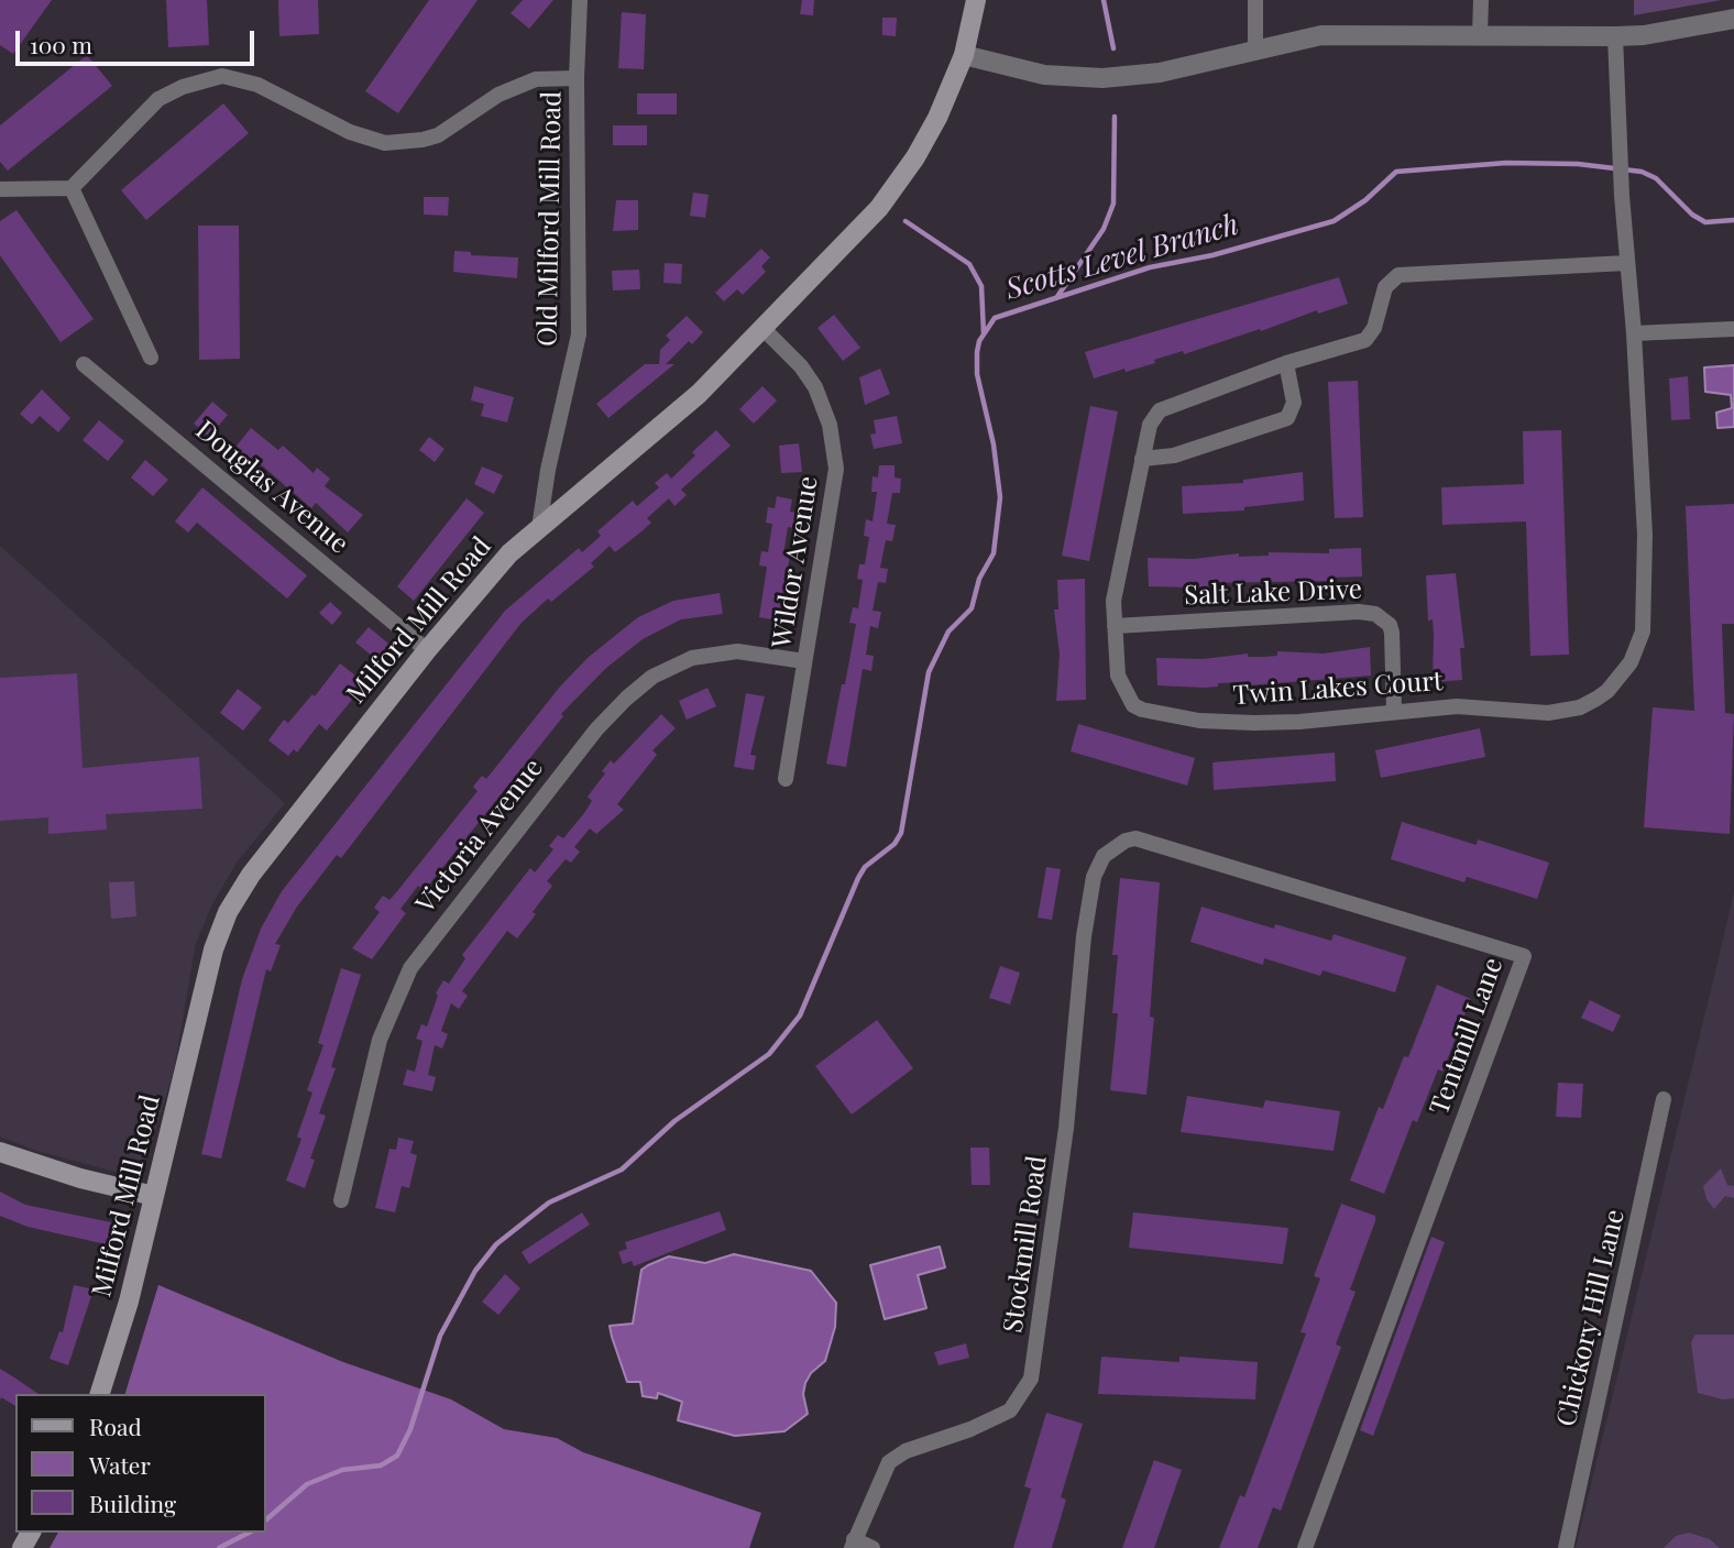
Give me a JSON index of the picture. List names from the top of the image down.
{
  "streets": {
    "main road": ["Milford Mill Road"],
    "street": [
      "Old Milford Mill Road",
      "Douglas Avenue",
      "Wildor Avenue",
      "Salt Lake Drive",
      "Twin Lakes Court",
      "Victoria Avenue",
      "Tentmill Lane",
      "Stockmill Road",
      "Chickory Hill Lane"
    ]
  },
  "crossings": [
    ["Old Milford Mill Road", "Milford Mill Road"],
    ["Douglas Avenue", "Milford Mill Road"],
    ["Wildor Avenue", "Milford Mill Road"],
    ["Wildor Avenue", "Victoria Avenue"],
    ["Salt Lake Drive", "Twin Lakes Court"],
    ["Tentmill Lane", "Stockmill Road"]
  ],
  "water": ["Scotts Level Branch"],
  "legend": ["Road", "Water", "Building"],
  "scale_bar": "100 m"
}
